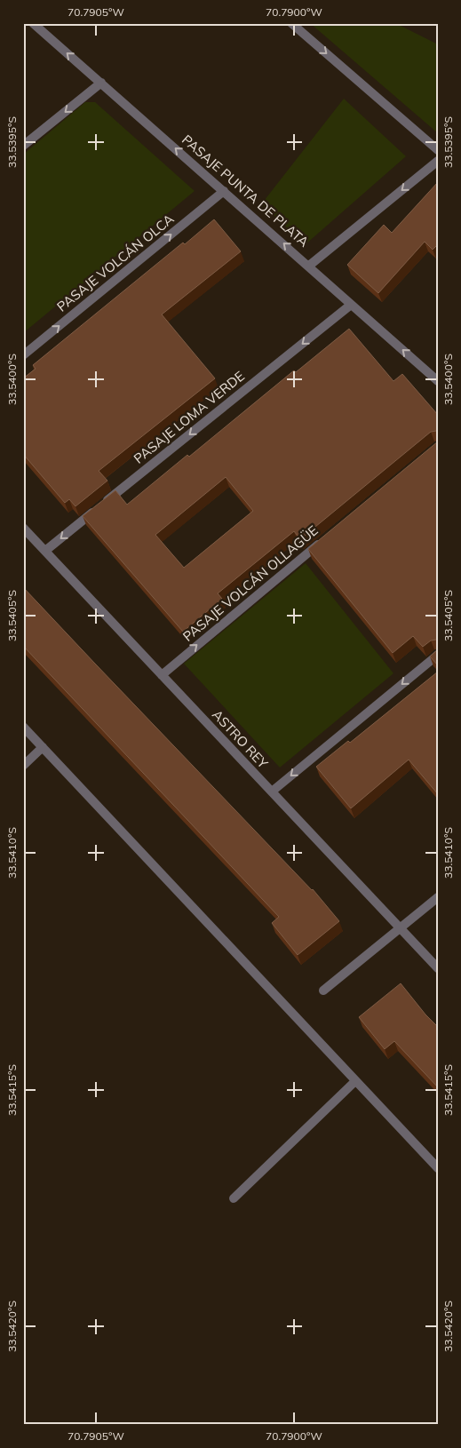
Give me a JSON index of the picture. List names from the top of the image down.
{
  "streets": {
    "street": [
      "PASAJE PUNTA DE PLATA",
      "PASAJE VOLCÁN OLCA",
      "PASAJE LOMA VERDE",
      "PASAJE VOLCÁN OLLAGÜE",
      "ASTRO REY"
    ]
  },
  "crossings": [
    ["PASAJE PUNTA DE PLATA", "PASAJE VOLCÁN OLCA"],
    ["PASAJE PUNTA DE PLATA", "PASAJE LOMA VERDE"],
    ["PASAJE LOMA VERDE", "ASTRO REY"],
    ["PASAJE VOLCÁN OLLAGÜE", "ASTRO REY"]
  ],
  "one_way": [
    "PASAJE PUNTA DE PLATA",
    "PASAJE VOLCÁN OLCA",
    "PASAJE LOMA VERDE",
    "PASAJE VOLCÁN OLLAGÜE"
  ],
  "coordinates": [
    "70.7905°W",
    "70.7900°W",
    "33.5395°S",
    "33.5400°S",
    "33.5405°S",
    "33.5410°S",
    "33.5415°S",
    "33.5420°S"
  ]
}
